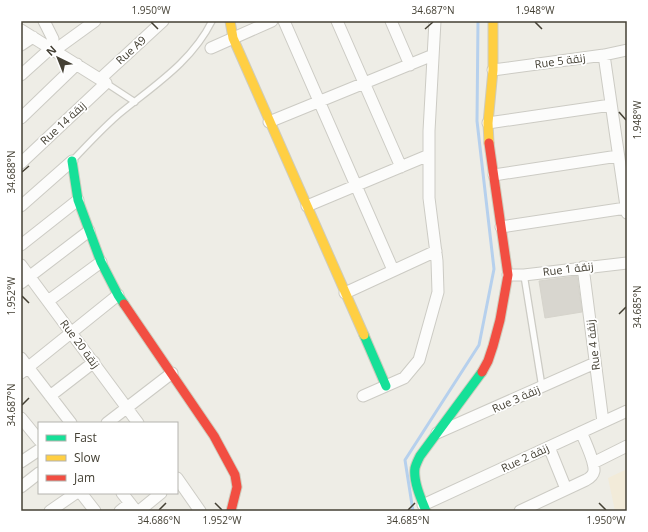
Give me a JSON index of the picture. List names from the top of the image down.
{
  "streets": {
    "street": [
      "Rue A9",
      "Rue 5 زنقة",
      "Rue 14 زنقة",
      "Rue 1 زنقة",
      "Rue 20 زنقة",
      "Rue 4 زنقة",
      "Rue 3 زنقة",
      "Rue 2 زنقة"
    ]
  },
  "crossings": [
    ["Rue A9", "Rue 14 زنقة"],
    ["Rue 1 زنقة", "Rue 4 زنقة"],
    ["Rue 4 زنقة", "Rue 3 زنقة"],
    ["Rue 4 زنقة", "Rue 2 زنقة"]
  ],
  "legend": ["Fast", "Slow", "Jam"],
  "north": "top left",
  "coordinates": [
    "1.950°W",
    "34.687°N",
    "1.948°W",
    "34.688°N",
    "1.952°W",
    "34.685°N",
    "34.686°N"
  ]
}
